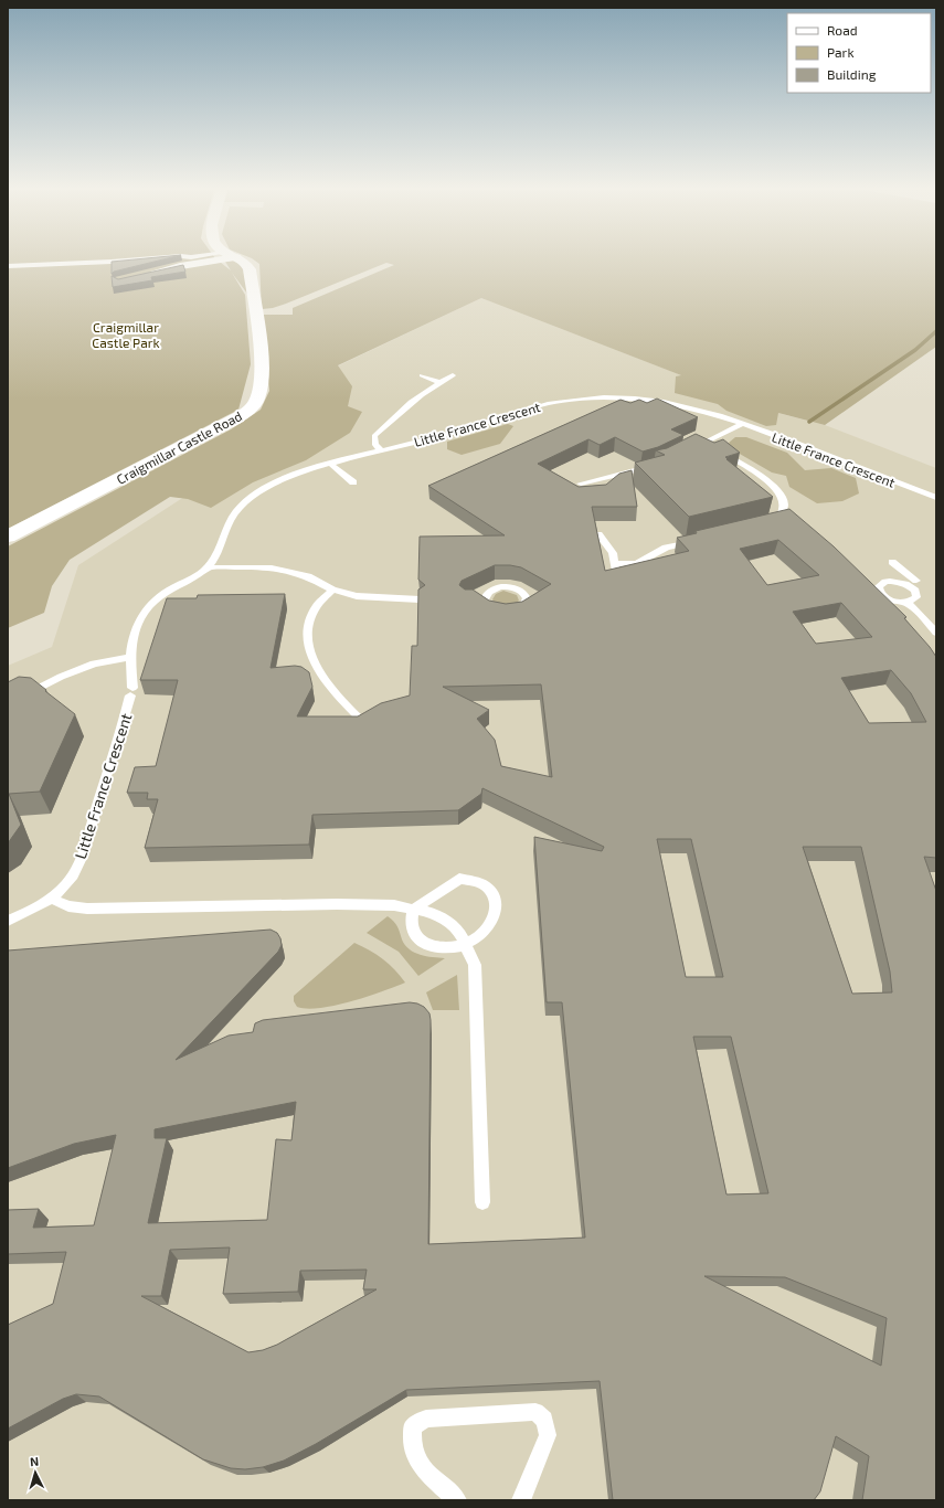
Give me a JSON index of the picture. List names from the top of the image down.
{
  "streets": {
    "street": ["Craigmillar Castle Road"],
    "lane": ["Little France Crescent"]
  },
  "parks": ["Craigmillar Castle Park"],
  "legend": ["Road", "Park", "Building"],
  "north": "top"
}
